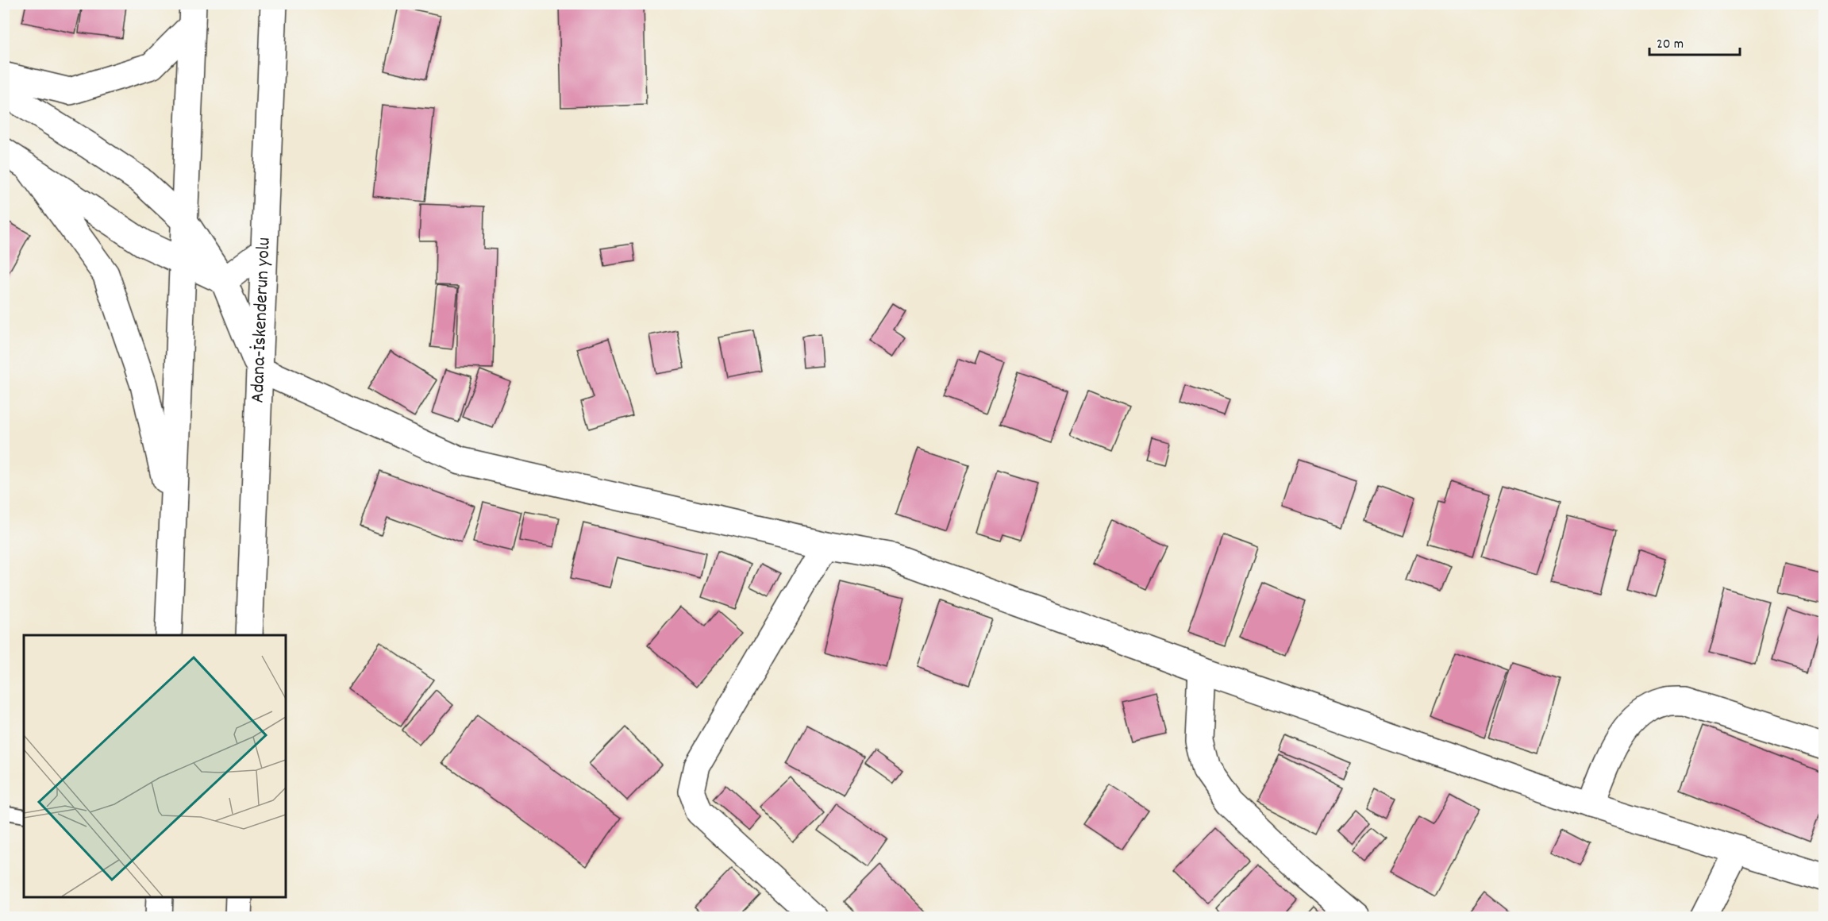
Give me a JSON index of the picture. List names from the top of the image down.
{
  "streets": {
    "main road": ["Adana-İskenderun yolu"]
  },
  "scale_bar": "20 m"
}
